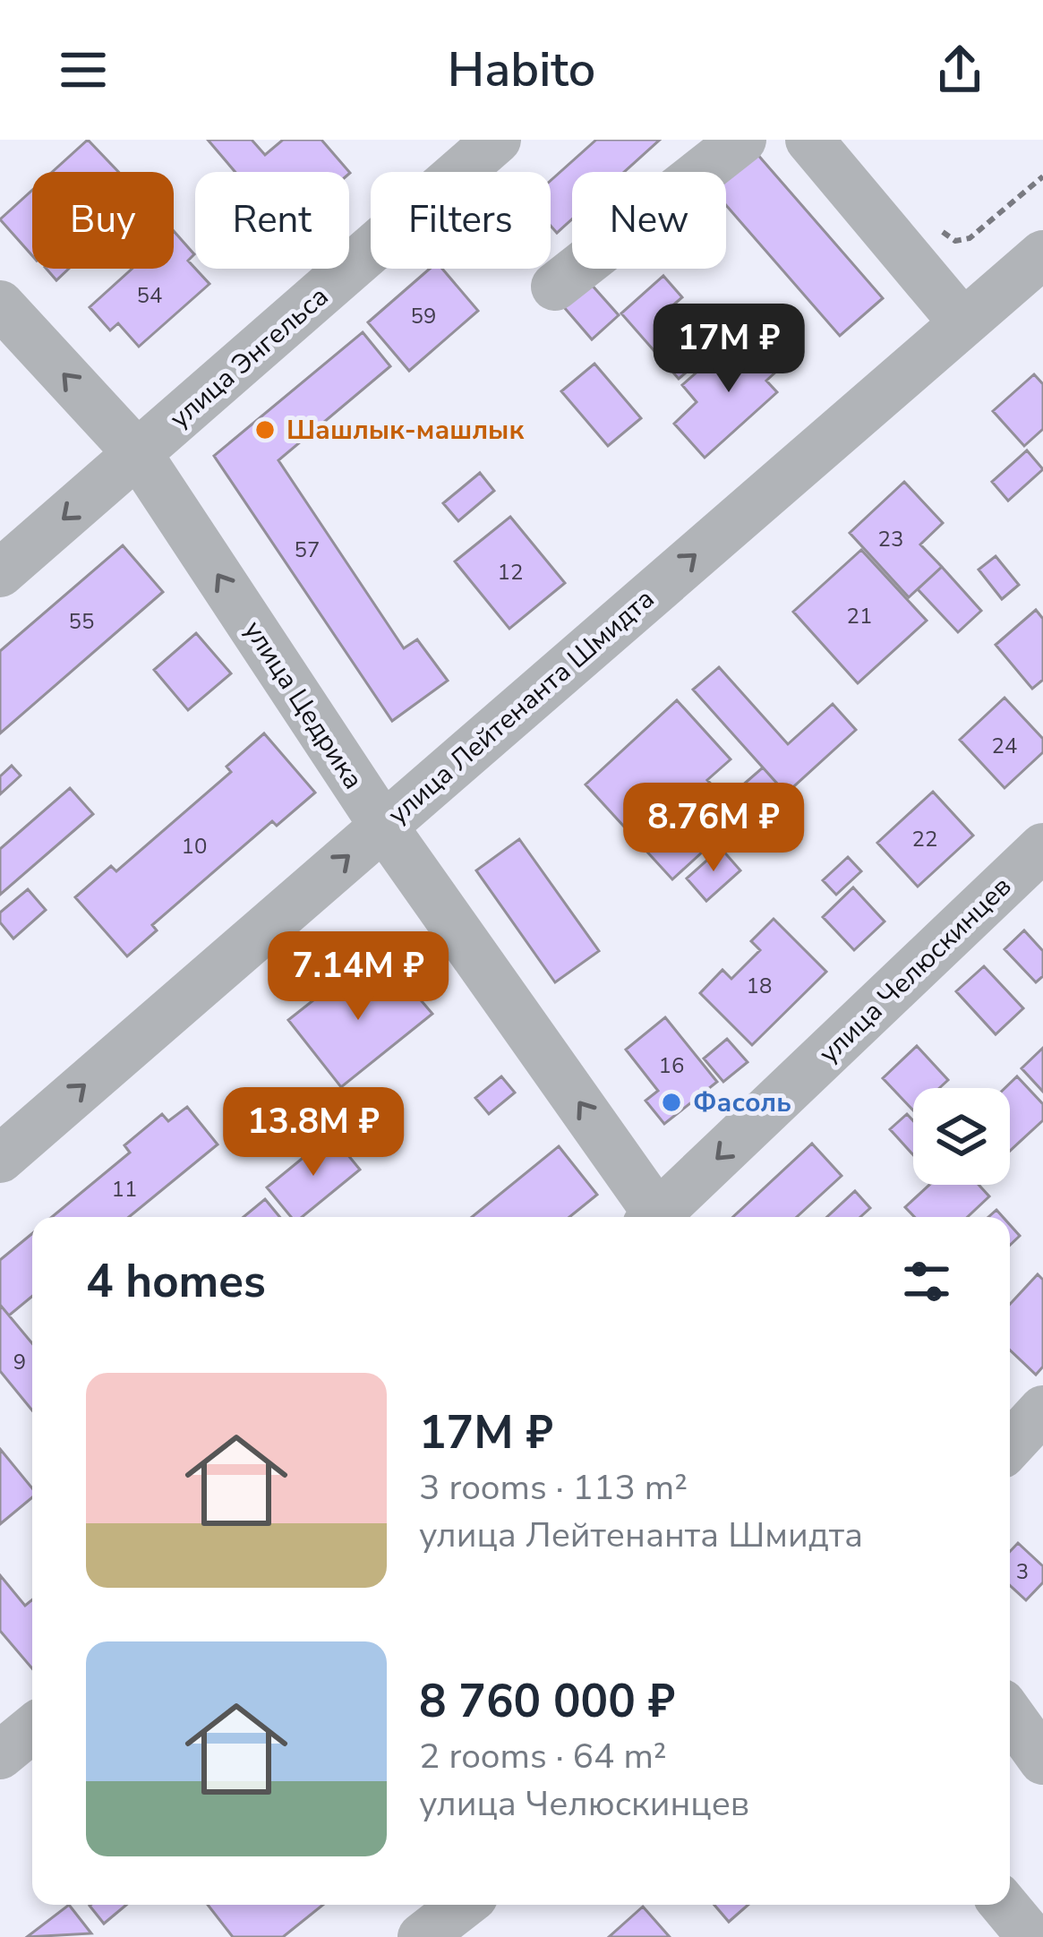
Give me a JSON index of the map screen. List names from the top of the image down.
{
  "streets": {
    "street": [
      "улица Энгельса",
      "улица Цедрика",
      "улица Лейтенанта Шмидта",
      "улица Челюскинцев"
    ]
  },
  "crossings": [
    ["улица Энгельса", "улица Цедрика"],
    ["улица Цедрика", "улица Лейтенанта Шмидта"]
  ],
  "one_way": ["улица Цедрика", "улица Лейтенанта Шмидта", "улица Челюскинцев"],
  "places": ["Шашлык-машлык", "Фасоль"],
  "house_numbers": [
    "54",
    "59",
    "23",
    "57",
    "12",
    "21",
    "55",
    "24",
    "22",
    "10",
    "18",
    "16",
    "11",
    "9",
    "3"
  ],
  "page": {
    "header": "Habito",
    "chip": [
      "Buy",
      "Rent",
      "Filters",
      "New"
    ],
    "price": [
      "17M ₽",
      "8.76M ₽",
      "7.14M ₽",
      "13.8M ₽"
    ],
    "heading": "4 homes",
    "list": [
      {
        "name": "17M ₽",
        "note": "3 rooms · 113 m² · улица Лейтенанта Шмидта"
      },
      {
        "name": "8 760 000 ₽",
        "note": "2 rooms · 64 m² · улица Челюскинцев"
      }
    ]
  }
}
